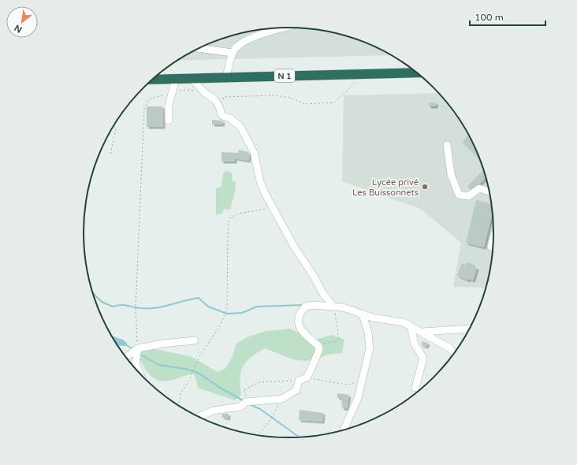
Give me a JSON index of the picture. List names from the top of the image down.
{
  "streets": {
    "highway": ["N 1"]
  },
  "places": ["Lycée privé Les Buissonnets"],
  "scale_bar": "100 m",
  "north": "bottom left"
}
